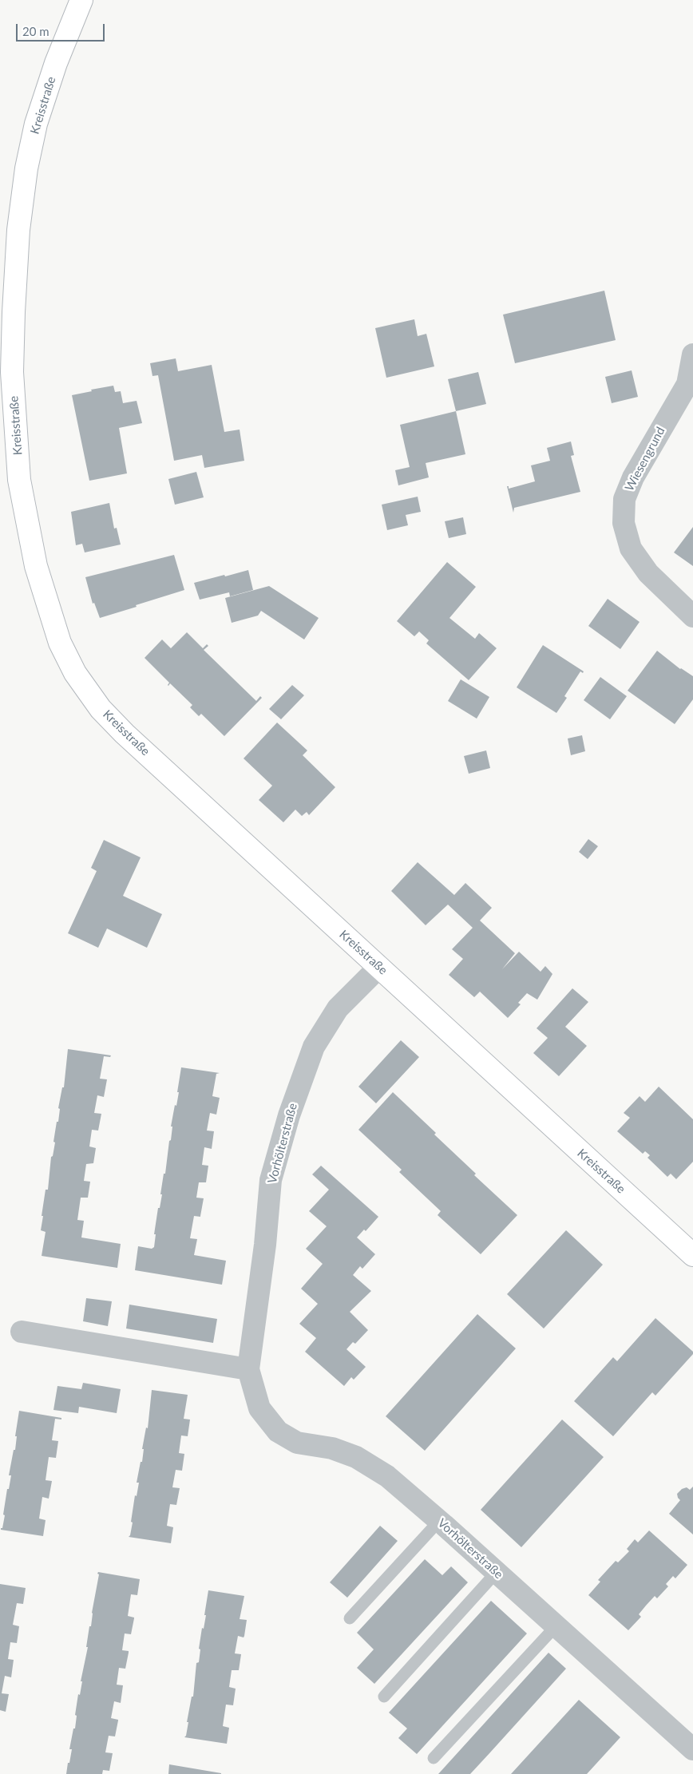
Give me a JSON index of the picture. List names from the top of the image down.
{
  "streets": {
    "main road": ["Kreisstraße"],
    "street": ["Wiesengrund", "Vorhölterstraße"]
  },
  "crossings": [
    ["Kreisstraße", "Vorhölterstraße"]
  ],
  "scale_bar": "20 m"
}
